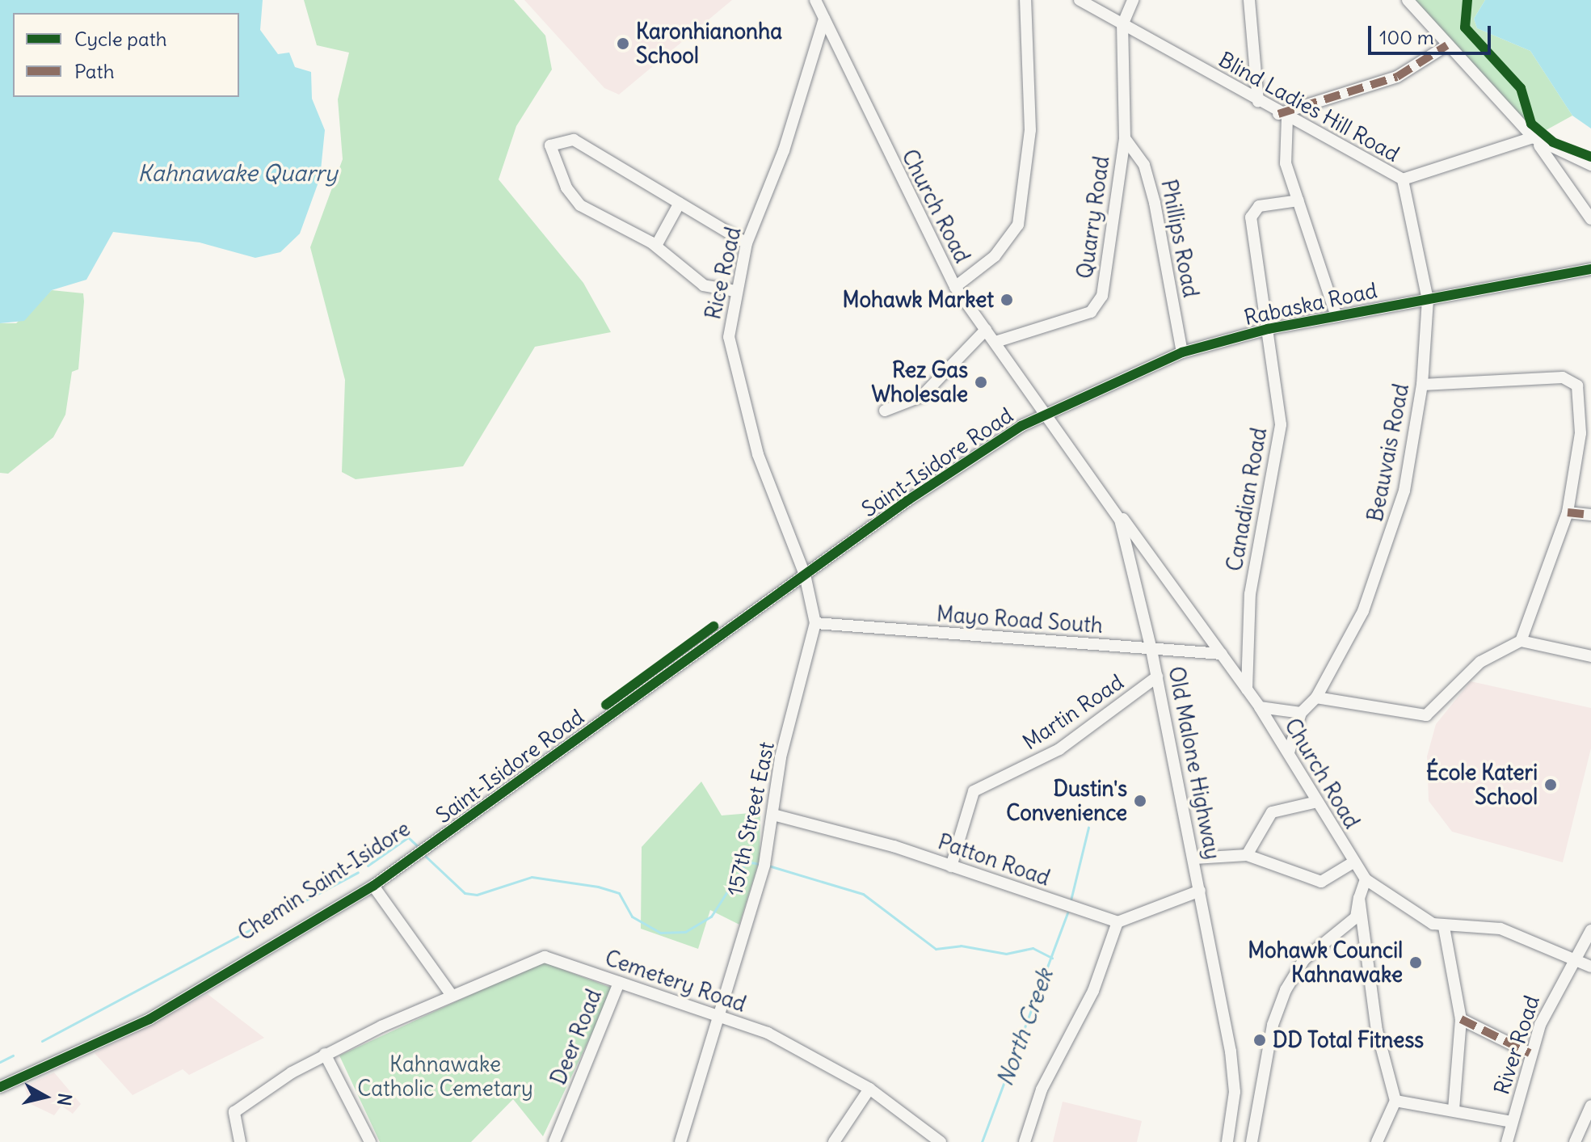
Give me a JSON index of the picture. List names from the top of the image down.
{
  "streets": {
    "street": [
      "Blind Ladies Hill Road",
      "Church Road",
      "Quarry Road",
      "Phillips Road",
      "Rice Road",
      "Rabaska Road",
      "Beauvais Road",
      "Saint-Isidore Road",
      "Canadian Road",
      "Mayo Road South",
      "Martin Road",
      "Old Malone Highway",
      "157th Street East",
      "Patton Road",
      "Cemetery Road",
      "Deer Road",
      "River Road"
    ]
  },
  "crossings": [
    ["Blind Ladies Hill Road", "Quarry Road"],
    ["Blind Ladies Hill Road", "Beauvais Road"],
    ["Church Road", "Quarry Road"],
    ["Church Road", "Rice Road"],
    ["Church Road", "Rabaska Road"],
    ["Church Road", "Beauvais Road"],
    ["Church Road", "Saint-Isidore Road"],
    ["Church Road", "Canadian Road"],
    ["Church Road", "Mayo Road South"],
    ["Church Road", "Old Malone Highway"],
    ["Church Road", "River Road"],
    ["Quarry Road", "Phillips Road"],
    ["Phillips Road", "Rabaska Road"],
    ["Rice Road", "Saint-Isidore Road"],
    ["Rice Road", "157th Street East"],
    ["Rabaska Road", "Beauvais Road"],
    ["Rabaska Road", "Saint-Isidore Road"],
    ["Rabaska Road", "Canadian Road"],
    ["Rabaska Road", "Old Malone Highway"],
    ["Saint-Isidore Road", "Old Malone Highway"],
    ["Saint-Isidore Road", "157th Street East"],
    ["Mayo Road South", "Old Malone Highway"],
    ["Mayo Road South", "157th Street East"],
    ["Martin Road", "Old Malone Highway"],
    ["Martin Road", "Patton Road"],
    ["157th Street East", "Patton Road"],
    ["157th Street East", "Cemetery Road"],
    ["Cemetery Road", "Deer Road"]
  ],
  "water": ["Kahnawake Quarry", "North Creek"],
  "parks": ["Kahnawake Catholic Cemetary"],
  "places": [
    "Karonhianonha School",
    "Mohawk Market",
    "Rez Gas Wholesale",
    "École Kateri School",
    "Dustin's Convenience",
    "Mohawk Council Kahnawake",
    "DD Total Fitness"
  ],
  "legend": ["Cycle path", "Path"],
  "scale_bar": "100 m",
  "north": "right"
}
